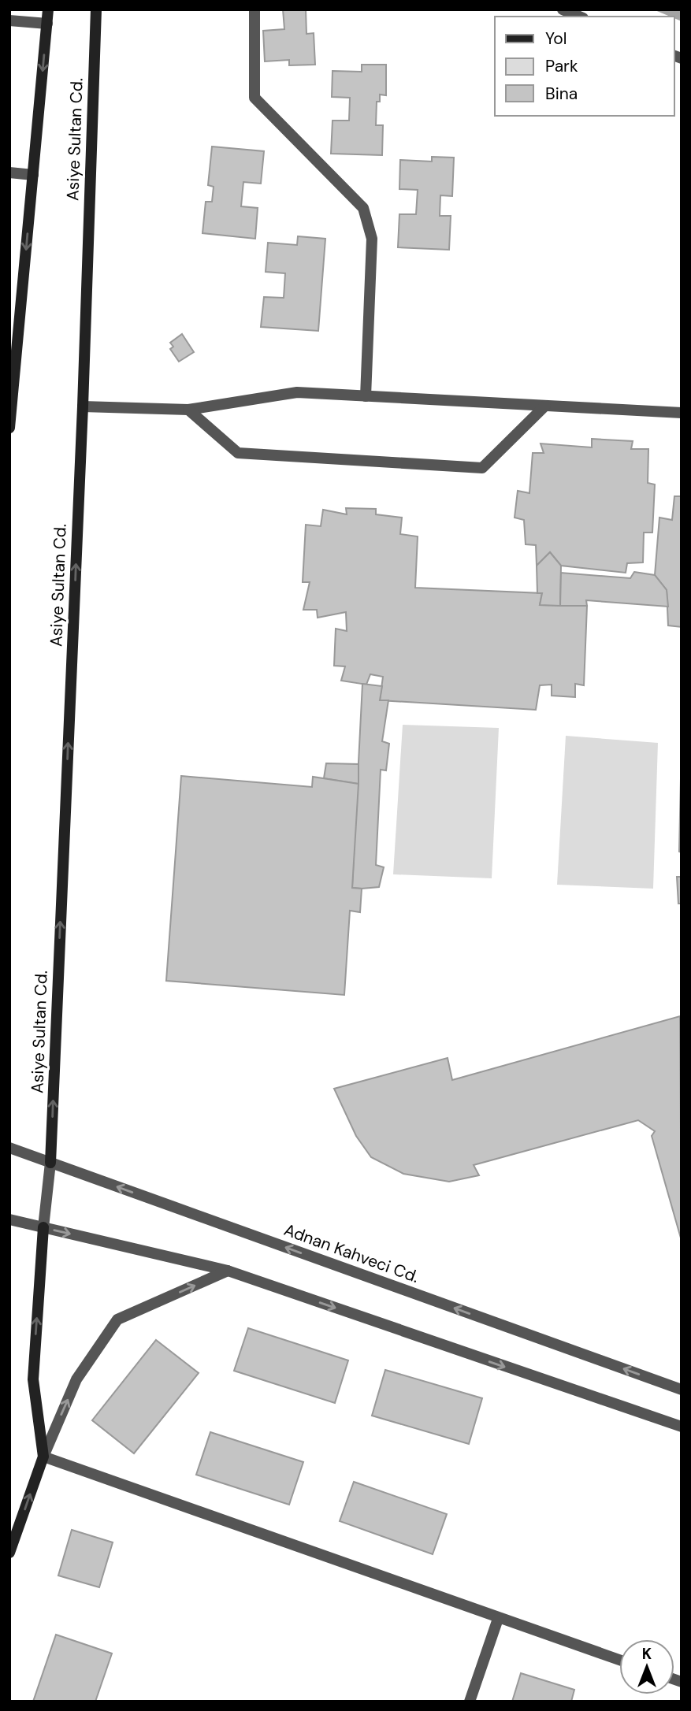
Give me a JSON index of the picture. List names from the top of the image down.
{
  "streets": {
    "main road": ["Asiye Sultan Cd."],
    "street": ["Adnan Kahveci Cd."]
  },
  "crossings": [
    ["Asiye Sultan Cd.", "Adnan Kahveci Cd."]
  ],
  "one_way": ["Asiye Sultan Cd."],
  "legend": ["Yol", "Park", "Bina"],
  "north": "top"
}
